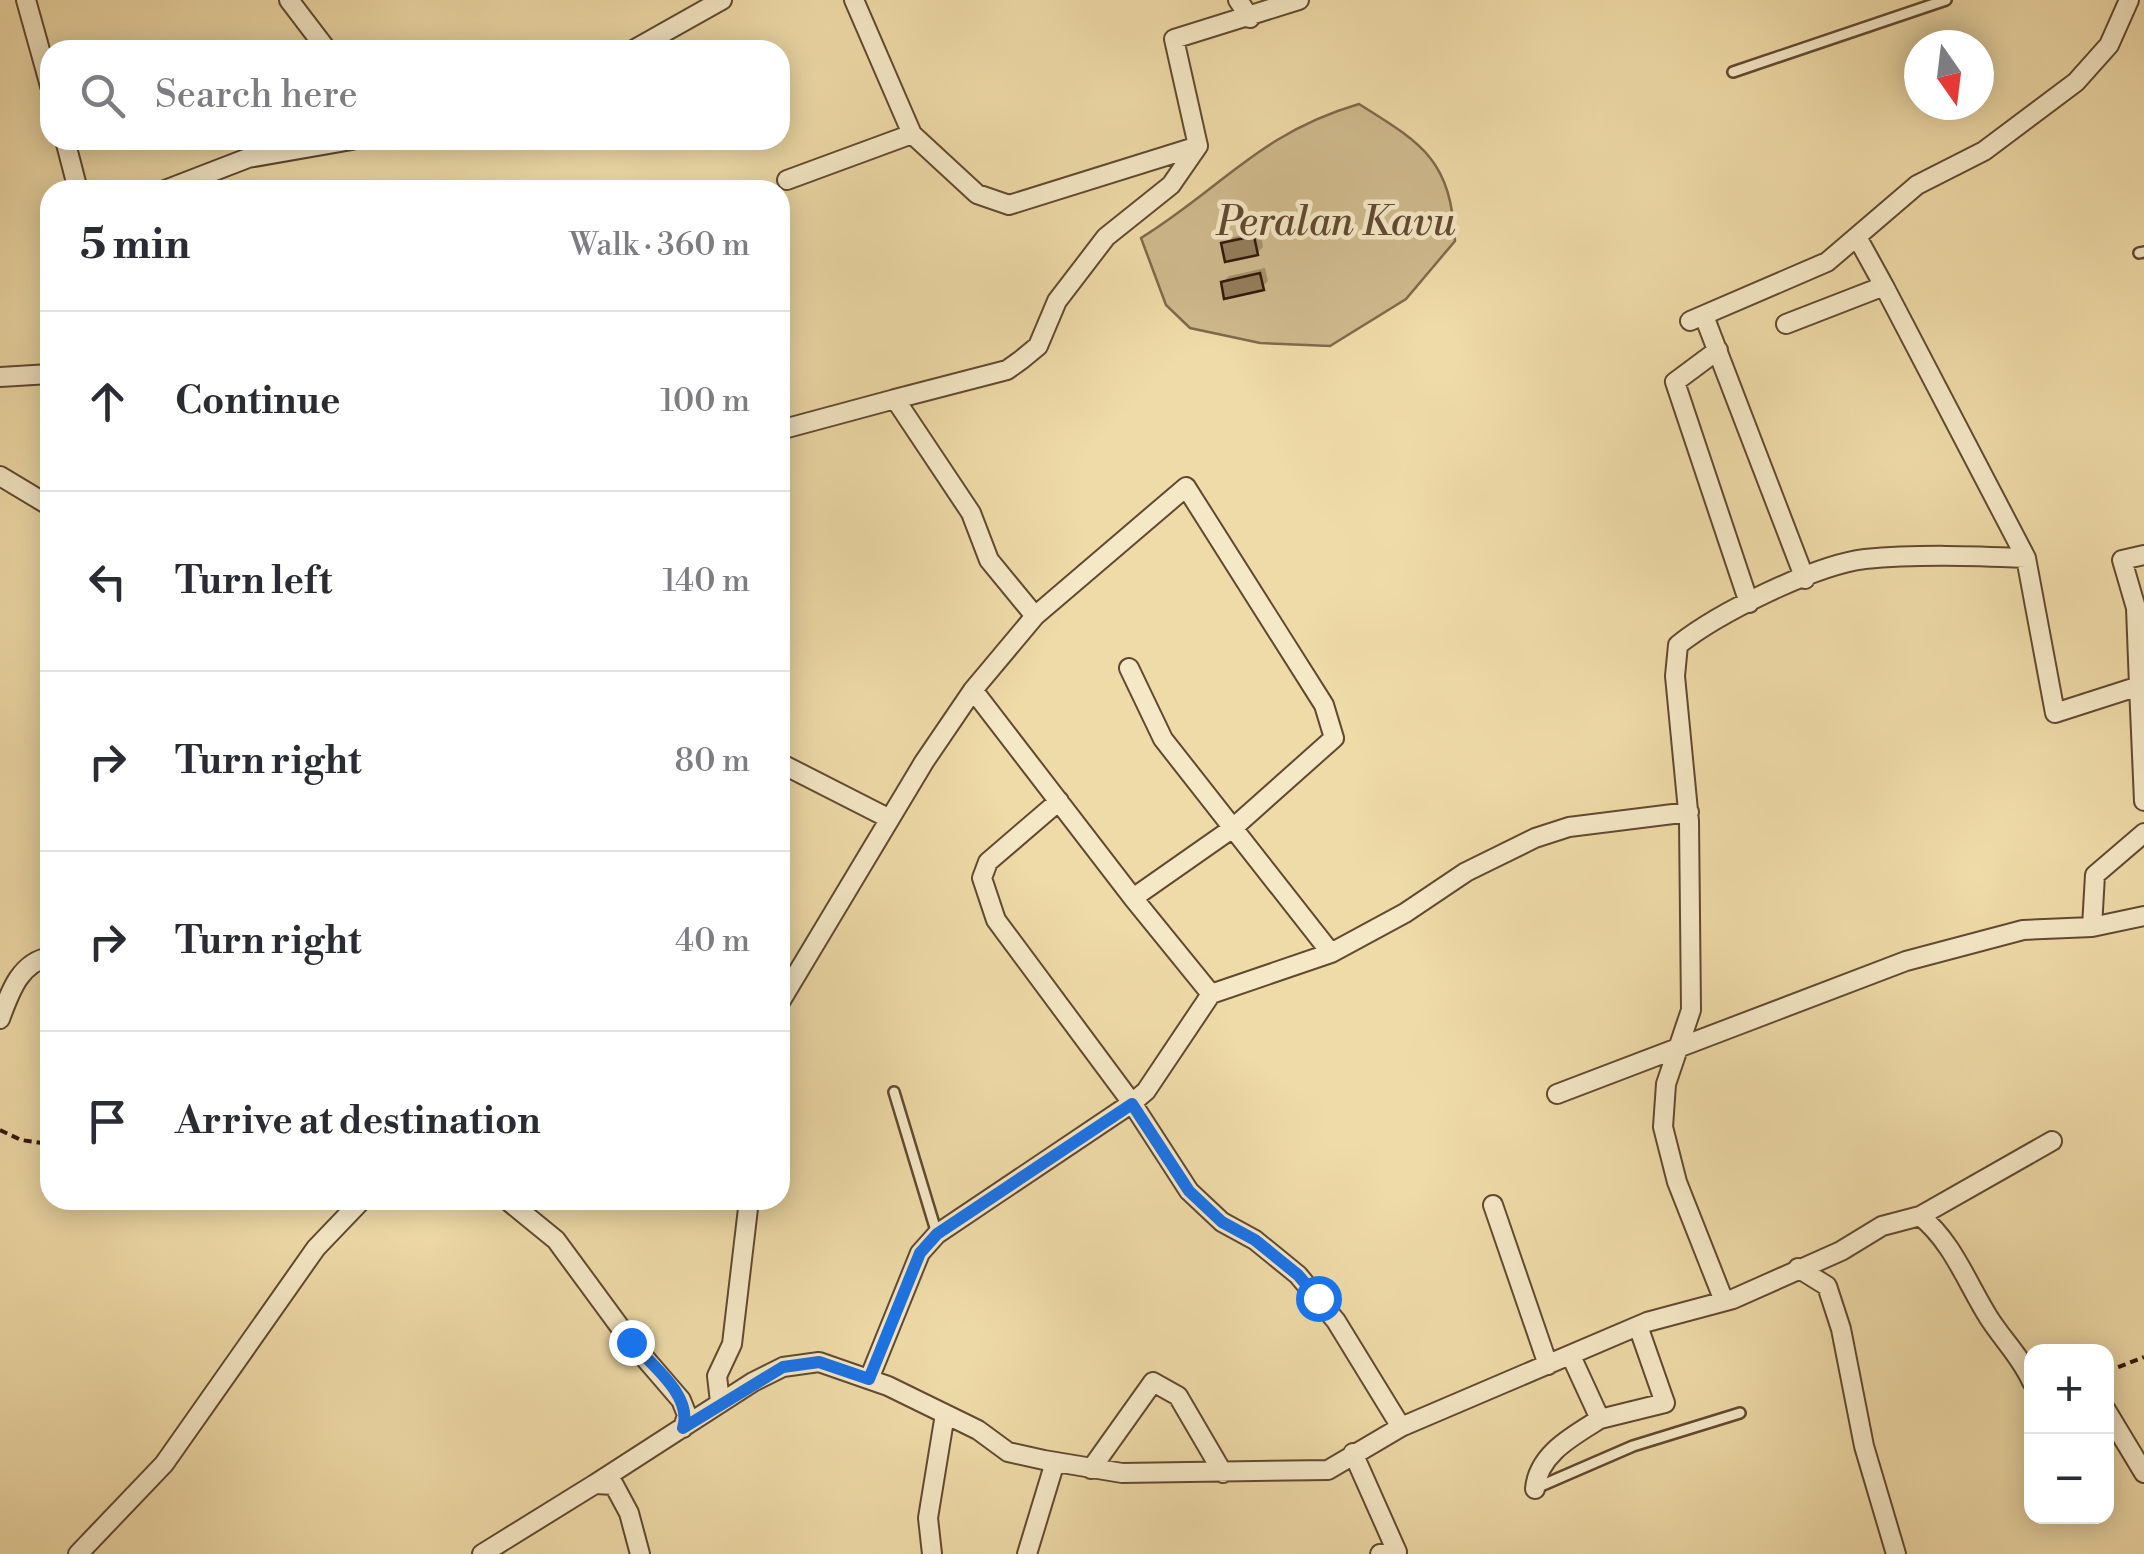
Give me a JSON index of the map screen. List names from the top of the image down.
{
  "parks": ["Peralan Kavu"],
  "north": "bottom",
  "page": {
    "search": "Search here",
    "heading": ["5 min", "Walk · 360 m"],
    "list": [
      ["Continue", "100 m"],
      ["Turn left", "140 m"],
      ["Turn right", "80 m"],
      ["Turn right", "40 m"],
      "Arrive at destination"
    ],
    "map_buttons": ["+", "−"]
  }
}
